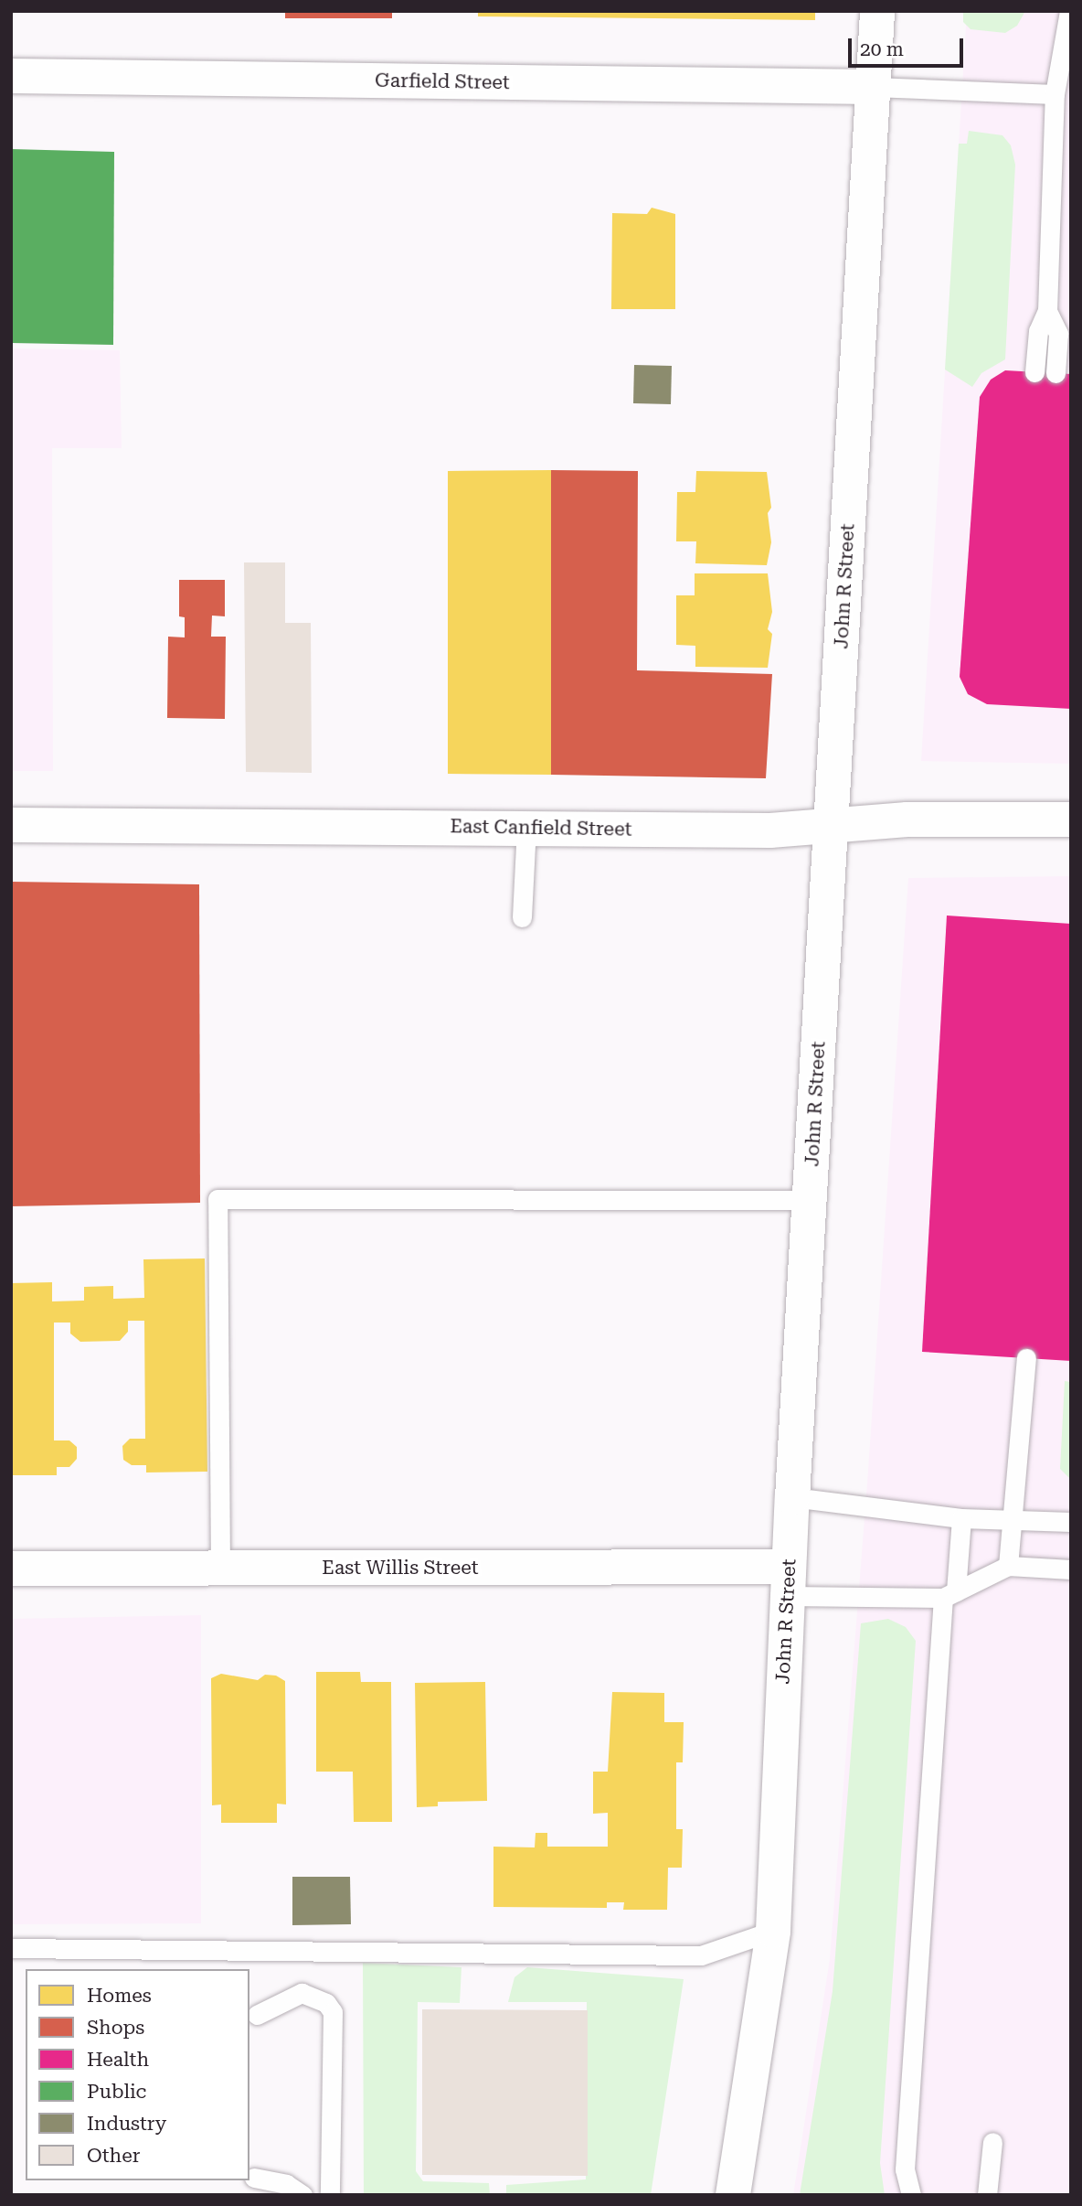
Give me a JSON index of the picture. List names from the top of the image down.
{
  "streets": {
    "street": [
      "Garfield Street",
      "John R Street",
      "East Canfield Street",
      "East Willis Street"
    ]
  },
  "crossings": [
    ["Garfield Street", "John R Street"],
    ["John R Street", "East Canfield Street"],
    ["John R Street", "East Willis Street"]
  ],
  "legend": [
    "Homes",
    "Shops",
    "Health",
    "Public",
    "Industry",
    "Other"
  ],
  "scale_bar": "20 m"
}
